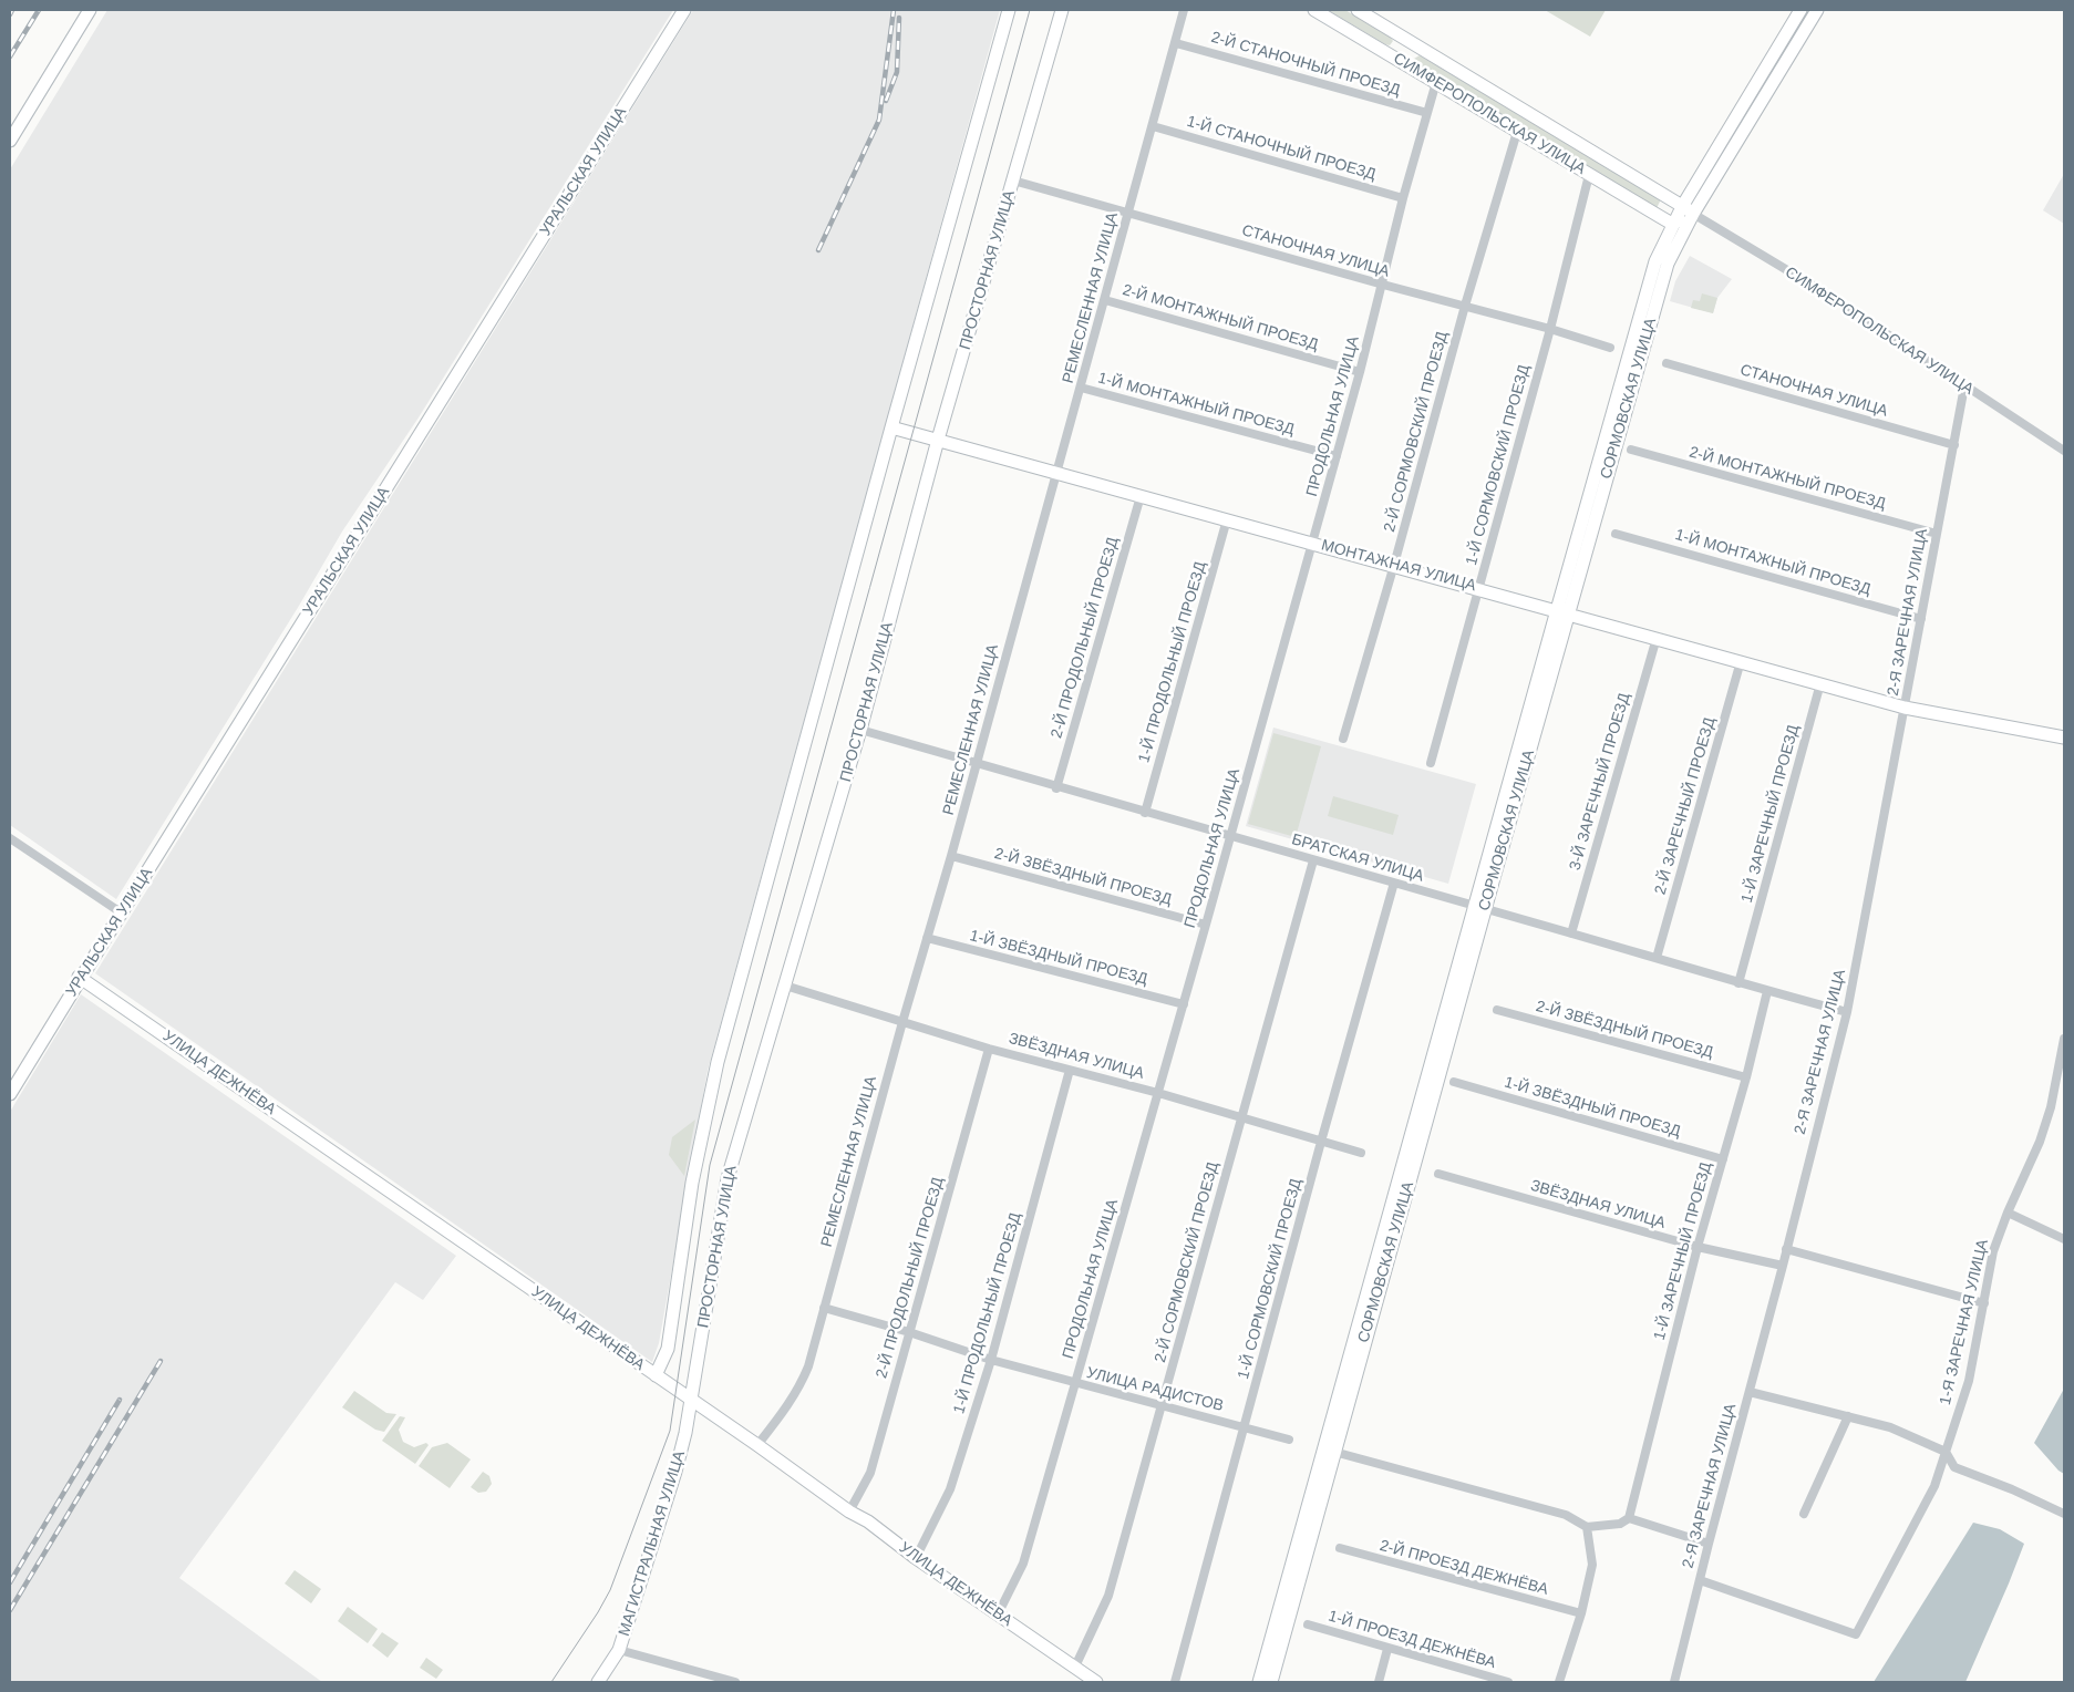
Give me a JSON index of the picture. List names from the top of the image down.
{
  "streets": {
    "street": [
      "2-Й СТАНОЧНЫЙ ПРОЕЗД",
      "СИМФЕРОПОЛЬСКАЯ УЛИЦА",
      "1-Й СТАНОЧНЫЙ ПРОЕЗД",
      "УРАЛЬСКАЯ УЛИЦА",
      "СТАНОЧНАЯ УЛИЦА",
      "ПРОСТОРНАЯ УЛИЦА",
      "РЕМЕСЛЕННАЯ УЛИЦА",
      "2-Й МОНТАЖНЫЙ ПРОЕЗД",
      "СОРМОВСКАЯ УЛИЦА",
      "1-Й МОНТАЖНЫЙ ПРОЕЗД",
      "ПРОДОЛЬНАЯ УЛИЦА",
      "2-Й СОРМОВСКИЙ ПРОЕЗД",
      "1-Й СОРМОВСКИЙ ПРОЕЗД",
      "МОНТАЖНАЯ УЛИЦА",
      "2-Я ЗАРЕЧНАЯ УЛИЦА",
      "2-Й ПРОДОЛЬНЫЙ ПРОЕЗД",
      "1-Й ПРОДОЛЬНЫЙ ПРОЕЗД",
      "3-Й ЗАРЕЧНЫЙ ПРОЕЗД",
      "2-Й ЗАРЕЧНЫЙ ПРОЕЗД",
      "1-Й ЗАРЕЧНЫЙ ПРОЕЗД",
      "БРАТСКАЯ УЛИЦА",
      "2-Й ЗВЁЗДНЫЙ ПРОЕЗД",
      "1-Й ЗВЁЗДНЫЙ ПРОЕЗД",
      "ЗВЁЗДНАЯ УЛИЦА",
      "УЛИЦА ДЕЖНЁВА",
      "1-Я ЗАРЕЧНАЯ УЛИЦА",
      "УЛИЦА РАДИСТОВ",
      "МАГИСТРАЛЬНАЯ УЛИЦА",
      "2-Й ПРОЕЗД ДЕЖНЁВА",
      "1-Й ПРОЕЗД ДЕЖНЁВА"
    ]
  },
  "crossings": [
    ["2-Й СТАНОЧНЫЙ ПРОЕЗД", "РЕМЕСЛЕННАЯ УЛИЦА"],
    ["2-Й СТАНОЧНЫЙ ПРОЕЗД", "ПРОДОЛЬНАЯ УЛИЦА"],
    ["СИМФЕРОПОЛЬСКАЯ УЛИЦА", "СОРМОВСКАЯ УЛИЦА"],
    ["СИМФЕРОПОЛЬСКАЯ УЛИЦА", "ПРОДОЛЬНАЯ УЛИЦА"],
    ["СИМФЕРОПОЛЬСКАЯ УЛИЦА", "2-Й СОРМОВСКИЙ ПРОЕЗД"],
    ["СИМФЕРОПОЛЬСКАЯ УЛИЦА", "1-Й СОРМОВСКИЙ ПРОЕЗД"],
    ["СИМФЕРОПОЛЬСКАЯ УЛИЦА", "2-Я ЗАРЕЧНАЯ УЛИЦА"],
    ["1-Й СТАНОЧНЫЙ ПРОЕЗД", "РЕМЕСЛЕННАЯ УЛИЦА"],
    ["1-Й СТАНОЧНЫЙ ПРОЕЗД", "ПРОДОЛЬНАЯ УЛИЦА"],
    ["УРАЛЬСКАЯ УЛИЦА", "УЛИЦА ДЕЖНЁВА"],
    ["СТАНОЧНАЯ УЛИЦА", "ПРОСТОРНАЯ УЛИЦА"],
    ["СТАНОЧНАЯ УЛИЦА", "РЕМЕСЛЕННАЯ УЛИЦА"],
    ["СТАНОЧНАЯ УЛИЦА", "ПРОДОЛЬНАЯ УЛИЦА"],
    ["СТАНОЧНАЯ УЛИЦА", "2-Й СОРМОВСКИЙ ПРОЕЗД"],
    ["СТАНОЧНАЯ УЛИЦА", "1-Й СОРМОВСКИЙ ПРОЕЗД"],
    ["СТАНОЧНАЯ УЛИЦА", "2-Я ЗАРЕЧНАЯ УЛИЦА"],
    ["ПРОСТОРНАЯ УЛИЦА", "МОНТАЖНАЯ УЛИЦА"],
    ["ПРОСТОРНАЯ УЛИЦА", "БРАТСКАЯ УЛИЦА"],
    ["ПРОСТОРНАЯ УЛИЦА", "ЗВЁЗДНАЯ УЛИЦА"],
    ["ПРОСТОРНАЯ УЛИЦА", "УЛИЦА ДЕЖНЁВА"],
    ["ПРОСТОРНАЯ УЛИЦА", "МАГИСТРАЛЬНАЯ УЛИЦА"],
    ["РЕМЕСЛЕННАЯ УЛИЦА", "2-Й МОНТАЖНЫЙ ПРОЕЗД"],
    ["РЕМЕСЛЕННАЯ УЛИЦА", "1-Й МОНТАЖНЫЙ ПРОЕЗД"],
    ["РЕМЕСЛЕННАЯ УЛИЦА", "МОНТАЖНАЯ УЛИЦА"],
    ["РЕМЕСЛЕННАЯ УЛИЦА", "БРАТСКАЯ УЛИЦА"],
    ["РЕМЕСЛЕННАЯ УЛИЦА", "2-Й ЗВЁЗДНЫЙ ПРОЕЗД"],
    ["РЕМЕСЛЕННАЯ УЛИЦА", "1-Й ЗВЁЗДНЫЙ ПРОЕЗД"],
    ["РЕМЕСЛЕННАЯ УЛИЦА", "ЗВЁЗДНАЯ УЛИЦА"],
    ["РЕМЕСЛЕННАЯ УЛИЦА", "УЛИЦА ДЕЖНЁВА"],
    ["РЕМЕСЛЕННАЯ УЛИЦА", "УЛИЦА РАДИСТОВ"],
    ["2-Й МОНТАЖНЫЙ ПРОЕЗД", "ПРОДОЛЬНАЯ УЛИЦА"],
    ["2-Й МОНТАЖНЫЙ ПРОЕЗД", "2-Я ЗАРЕЧНАЯ УЛИЦА"],
    ["СОРМОВСКАЯ УЛИЦА", "МОНТАЖНАЯ УЛИЦА"],
    ["СОРМОВСКАЯ УЛИЦА", "БРАТСКАЯ УЛИЦА"],
    ["1-Й МОНТАЖНЫЙ ПРОЕЗД", "ПРОДОЛЬНАЯ УЛИЦА"],
    ["1-Й МОНТАЖНЫЙ ПРОЕЗД", "2-Я ЗАРЕЧНАЯ УЛИЦА"],
    ["ПРОДОЛЬНАЯ УЛИЦА", "МОНТАЖНАЯ УЛИЦА"],
    ["ПРОДОЛЬНАЯ УЛИЦА", "БРАТСКАЯ УЛИЦА"],
    ["ПРОДОЛЬНАЯ УЛИЦА", "2-Й ЗВЁЗДНЫЙ ПРОЕЗД"],
    ["ПРОДОЛЬНАЯ УЛИЦА", "1-Й ЗВЁЗДНЫЙ ПРОЕЗД"],
    ["ПРОДОЛЬНАЯ УЛИЦА", "ЗВЁЗДНАЯ УЛИЦА"],
    ["ПРОДОЛЬНАЯ УЛИЦА", "УЛИЦА ДЕЖНЁВА"],
    ["ПРОДОЛЬНАЯ УЛИЦА", "УЛИЦА РАДИСТОВ"],
    ["2-Й СОРМОВСКИЙ ПРОЕЗД", "МОНТАЖНАЯ УЛИЦА"],
    ["2-Й СОРМОВСКИЙ ПРОЕЗД", "БРАТСКАЯ УЛИЦА"],
    ["2-Й СОРМОВСКИЙ ПРОЕЗД", "ЗВЁЗДНАЯ УЛИЦА"],
    ["2-Й СОРМОВСКИЙ ПРОЕЗД", "УЛИЦА ДЕЖНЁВА"],
    ["2-Й СОРМОВСКИЙ ПРОЕЗД", "УЛИЦА РАДИСТОВ"],
    ["1-Й СОРМОВСКИЙ ПРОЕЗД", "МОНТАЖНАЯ УЛИЦА"],
    ["1-Й СОРМОВСКИЙ ПРОЕЗД", "БРАТСКАЯ УЛИЦА"],
    ["1-Й СОРМОВСКИЙ ПРОЕЗД", "ЗВЁЗДНАЯ УЛИЦА"],
    ["1-Й СОРМОВСКИЙ ПРОЕЗД", "УЛИЦА РАДИСТОВ"],
    ["МОНТАЖНАЯ УЛИЦА", "2-Я ЗАРЕЧНАЯ УЛИЦА"],
    ["МОНТАЖНАЯ УЛИЦА", "2-Й ПРОДОЛЬНЫЙ ПРОЕЗД"],
    ["МОНТАЖНАЯ УЛИЦА", "1-Й ПРОДОЛЬНЫЙ ПРОЕЗД"],
    ["МОНТАЖНАЯ УЛИЦА", "3-Й ЗАРЕЧНЫЙ ПРОЕЗД"],
    ["МОНТАЖНАЯ УЛИЦА", "2-Й ЗАРЕЧНЫЙ ПРОЕЗД"],
    ["МОНТАЖНАЯ УЛИЦА", "1-Й ЗАРЕЧНЫЙ ПРОЕЗД"],
    ["2-Я ЗАРЕЧНАЯ УЛИЦА", "БРАТСКАЯ УЛИЦА"],
    ["2-Я ЗАРЕЧНАЯ УЛИЦА", "ЗВЁЗДНАЯ УЛИЦА"],
    ["2-Я ЗАРЕЧНАЯ УЛИЦА", "1-Я ЗАРЕЧНАЯ УЛИЦА"],
    ["2-Й ПРОДОЛЬНЫЙ ПРОЕЗД", "БРАТСКАЯ УЛИЦА"],
    ["2-Й ПРОДОЛЬНЫЙ ПРОЕЗД", "ЗВЁЗДНАЯ УЛИЦА"],
    ["2-Й ПРОДОЛЬНЫЙ ПРОЕЗД", "УЛИЦА ДЕЖНЁВА"],
    ["2-Й ПРОДОЛЬНЫЙ ПРОЕЗД", "УЛИЦА РАДИСТОВ"],
    ["1-Й ПРОДОЛЬНЫЙ ПРОЕЗД", "БРАТСКАЯ УЛИЦА"],
    ["1-Й ПРОДОЛЬНЫЙ ПРОЕЗД", "ЗВЁЗДНАЯ УЛИЦА"],
    ["1-Й ПРОДОЛЬНЫЙ ПРОЕЗД", "УЛИЦА ДЕЖНЁВА"],
    ["1-Й ПРОДОЛЬНЫЙ ПРОЕЗД", "УЛИЦА РАДИСТОВ"],
    ["3-Й ЗАРЕЧНЫЙ ПРОЕЗД", "БРАТСКАЯ УЛИЦА"],
    ["2-Й ЗАРЕЧНЫЙ ПРОЕЗД", "БРАТСКАЯ УЛИЦА"],
    ["1-Й ЗАРЕЧНЫЙ ПРОЕЗД", "БРАТСКАЯ УЛИЦА"],
    ["1-Й ЗАРЕЧНЫЙ ПРОЕЗД", "2-Й ЗВЁЗДНЫЙ ПРОЕЗД"],
    ["1-Й ЗАРЕЧНЫЙ ПРОЕЗД", "1-Й ЗВЁЗДНЫЙ ПРОЕЗД"],
    ["1-Й ЗАРЕЧНЫЙ ПРОЕЗД", "ЗВЁЗДНАЯ УЛИЦА"],
    ["УЛИЦА ДЕЖНЁВА", "МАГИСТРАЛЬНАЯ УЛИЦА"]
  ]
}
